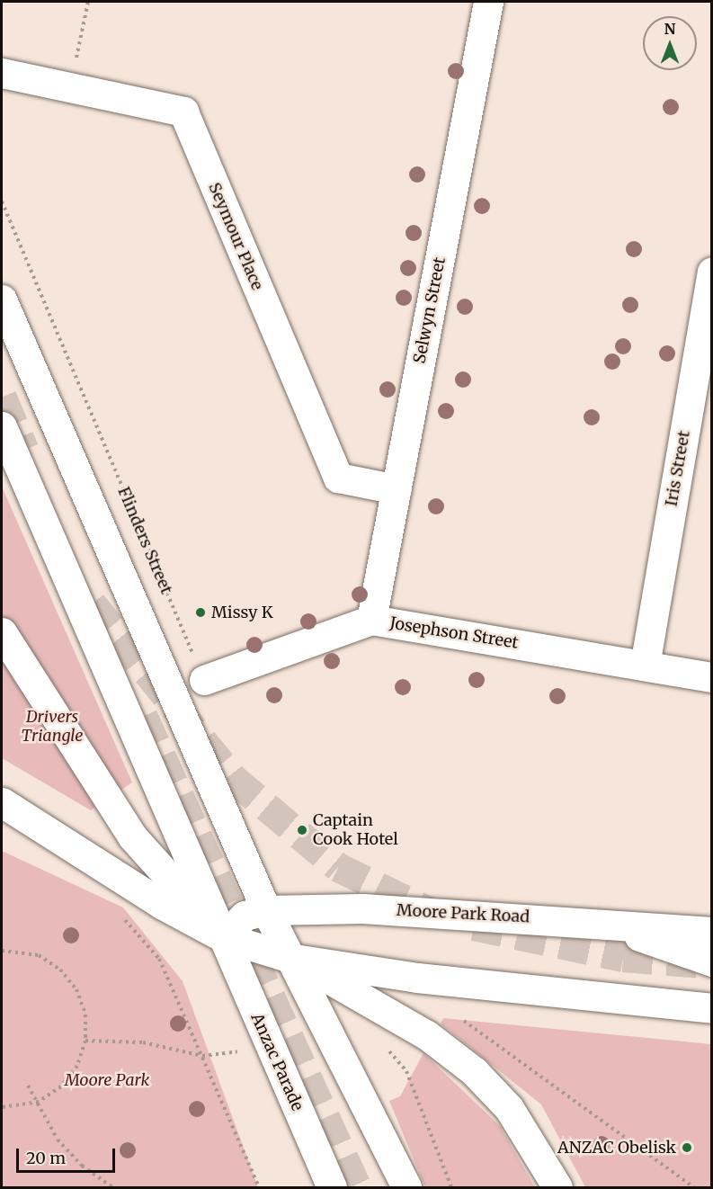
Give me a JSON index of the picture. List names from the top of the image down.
{
  "streets": {
    "main road": [
      "Seymour Place",
      "Selwyn Street",
      "Iris Street",
      "Josephson Street",
      "Moore Park Road",
      "Anzac Parade"
    ],
    "path": ["Flinders Street"]
  },
  "crossings": [
    ["Seymour Place", "Selwyn Street"],
    ["Selwyn Street", "Josephson Street"],
    ["Iris Street", "Josephson Street"],
    ["Flinders Street", "Josephson Street"],
    ["Moore Park Road", "Anzac Parade"]
  ],
  "parks": ["Drivers Triangle", "Moore Park"],
  "places": ["Missy K", "Captain Cook Hotel", "ANZAC Obelisk"],
  "scale_bar": "20 m",
  "north": "top"
}
